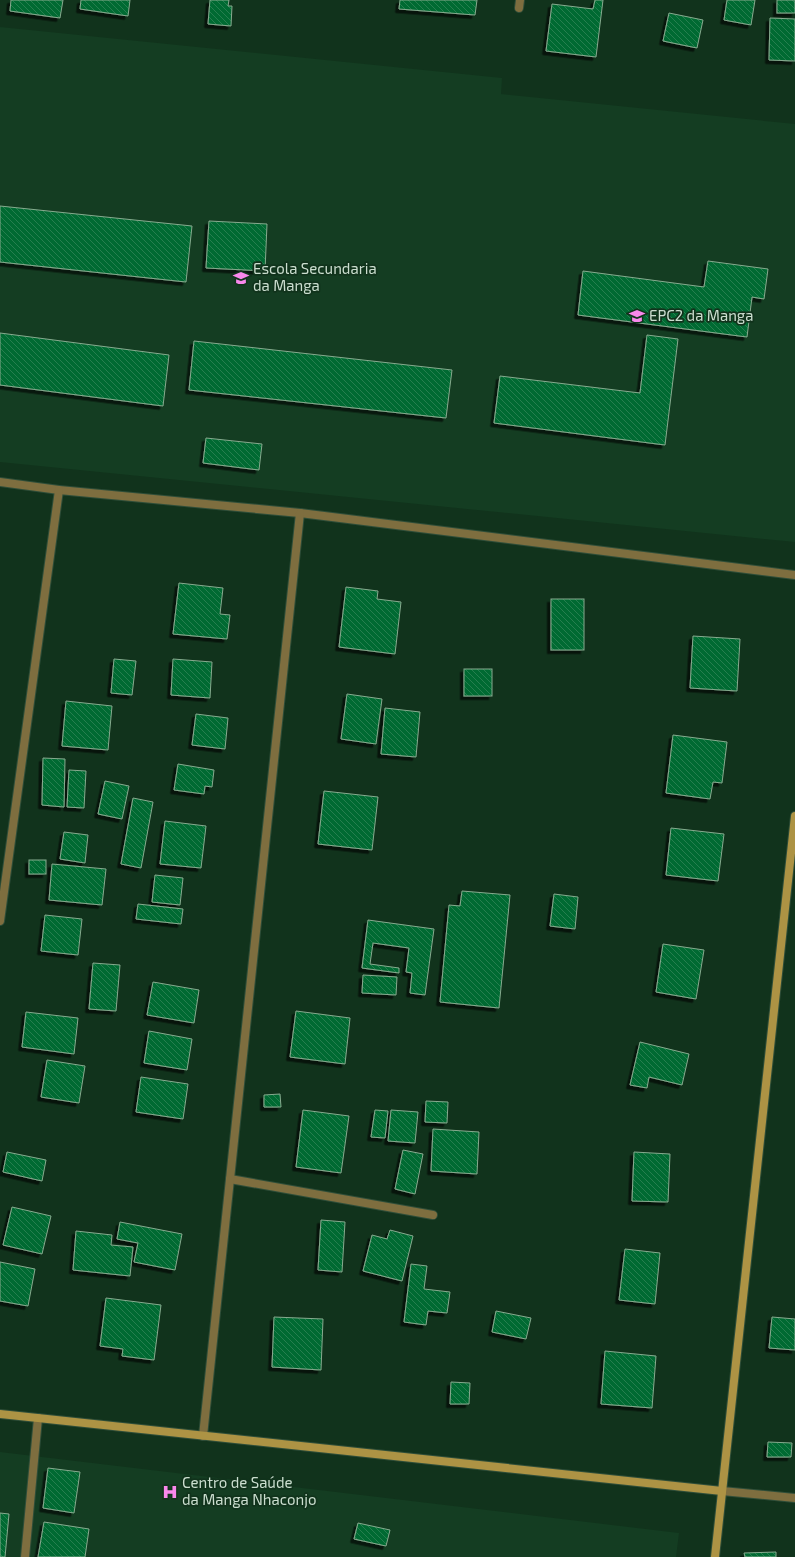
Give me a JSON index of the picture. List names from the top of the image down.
{
  "places": {
    "school or university": ["Escola Secundaria da Manga", "EPC2 da Manga"],
    "hospital": ["Centro de Saúde da Manga Nhaconjo"]
  }
}
